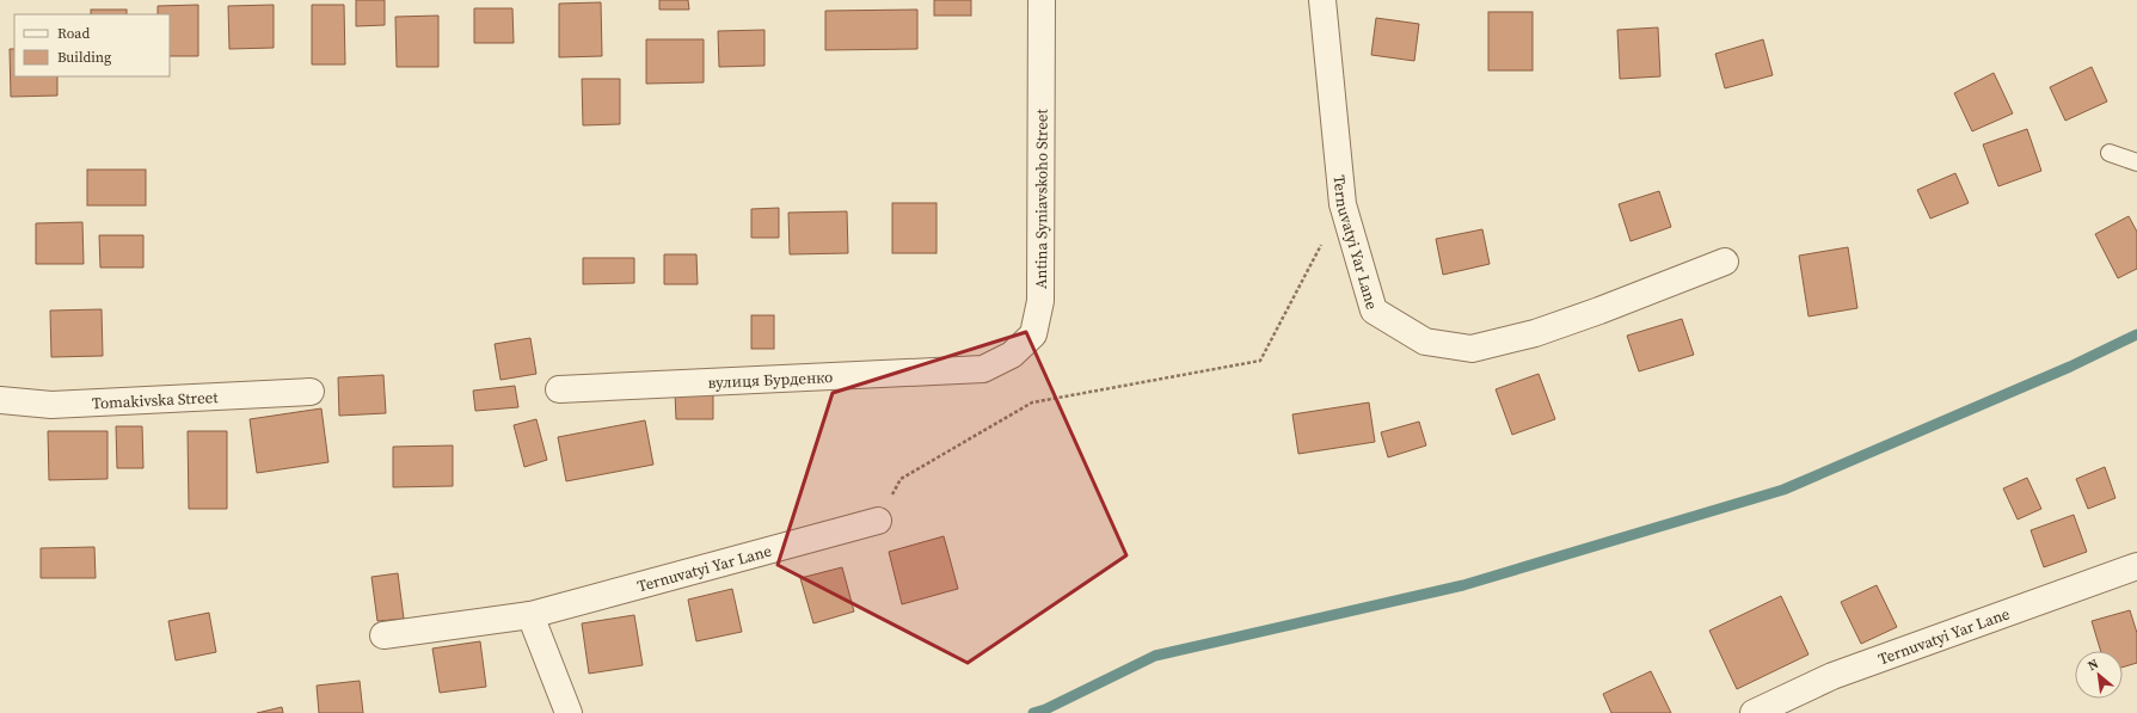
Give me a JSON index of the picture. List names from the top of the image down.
{
  "streets": {
    "street": [
      "Antina Syniavskoho Street",
      "Ternuvatyi Yar Lane",
      "вулиця Бурденко",
      "Tomakivska Street"
    ]
  },
  "crossings": [
    ["Antina Syniavskoho Street", "вулиця Бурденко"]
  ],
  "legend": ["Road", "Building"],
  "north": "top left"
}
